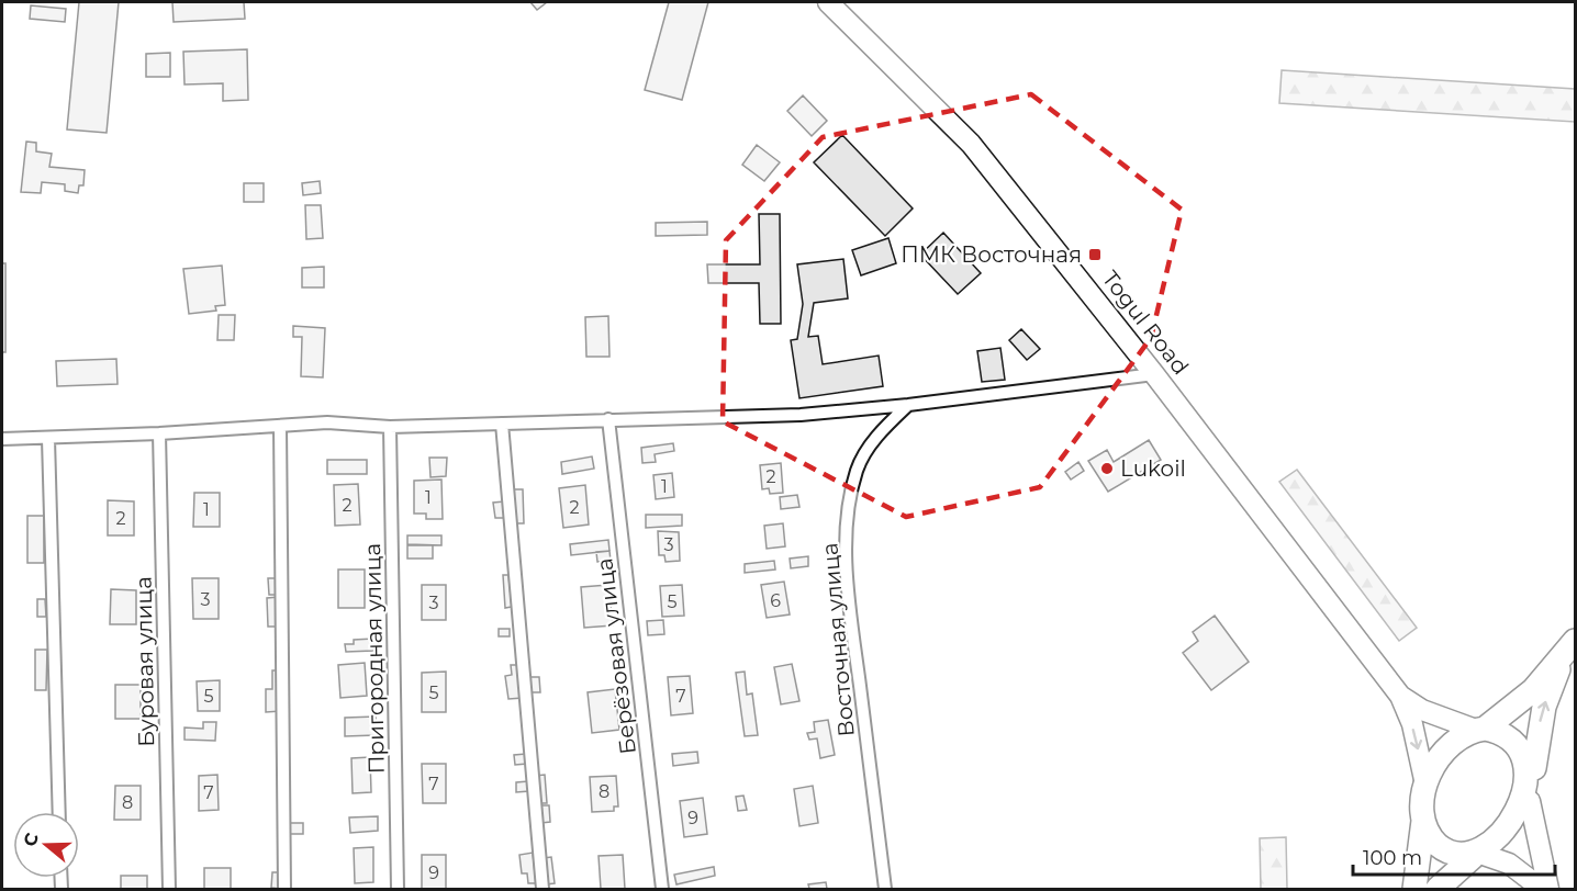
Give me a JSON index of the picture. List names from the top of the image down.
{
  "streets": {
    "main road": ["Togul Road"],
    "street": [
      "Восточная улица",
      "Берёзовая улица",
      "Пригородная улица",
      "Буровая улица"
    ]
  },
  "places": {
    "transit": ["ПМК Восточная"],
    "other": ["Lukoil"]
  },
  "house_numbers": [
    "2",
    "1",
    "1",
    "2",
    "2",
    "1",
    "2",
    "3",
    "3",
    "6",
    "5",
    "3",
    "5",
    "5",
    "7",
    "7",
    "8",
    "7",
    "8",
    "9",
    "9"
  ],
  "scale_bar": "100 m",
  "north": "left"
}
